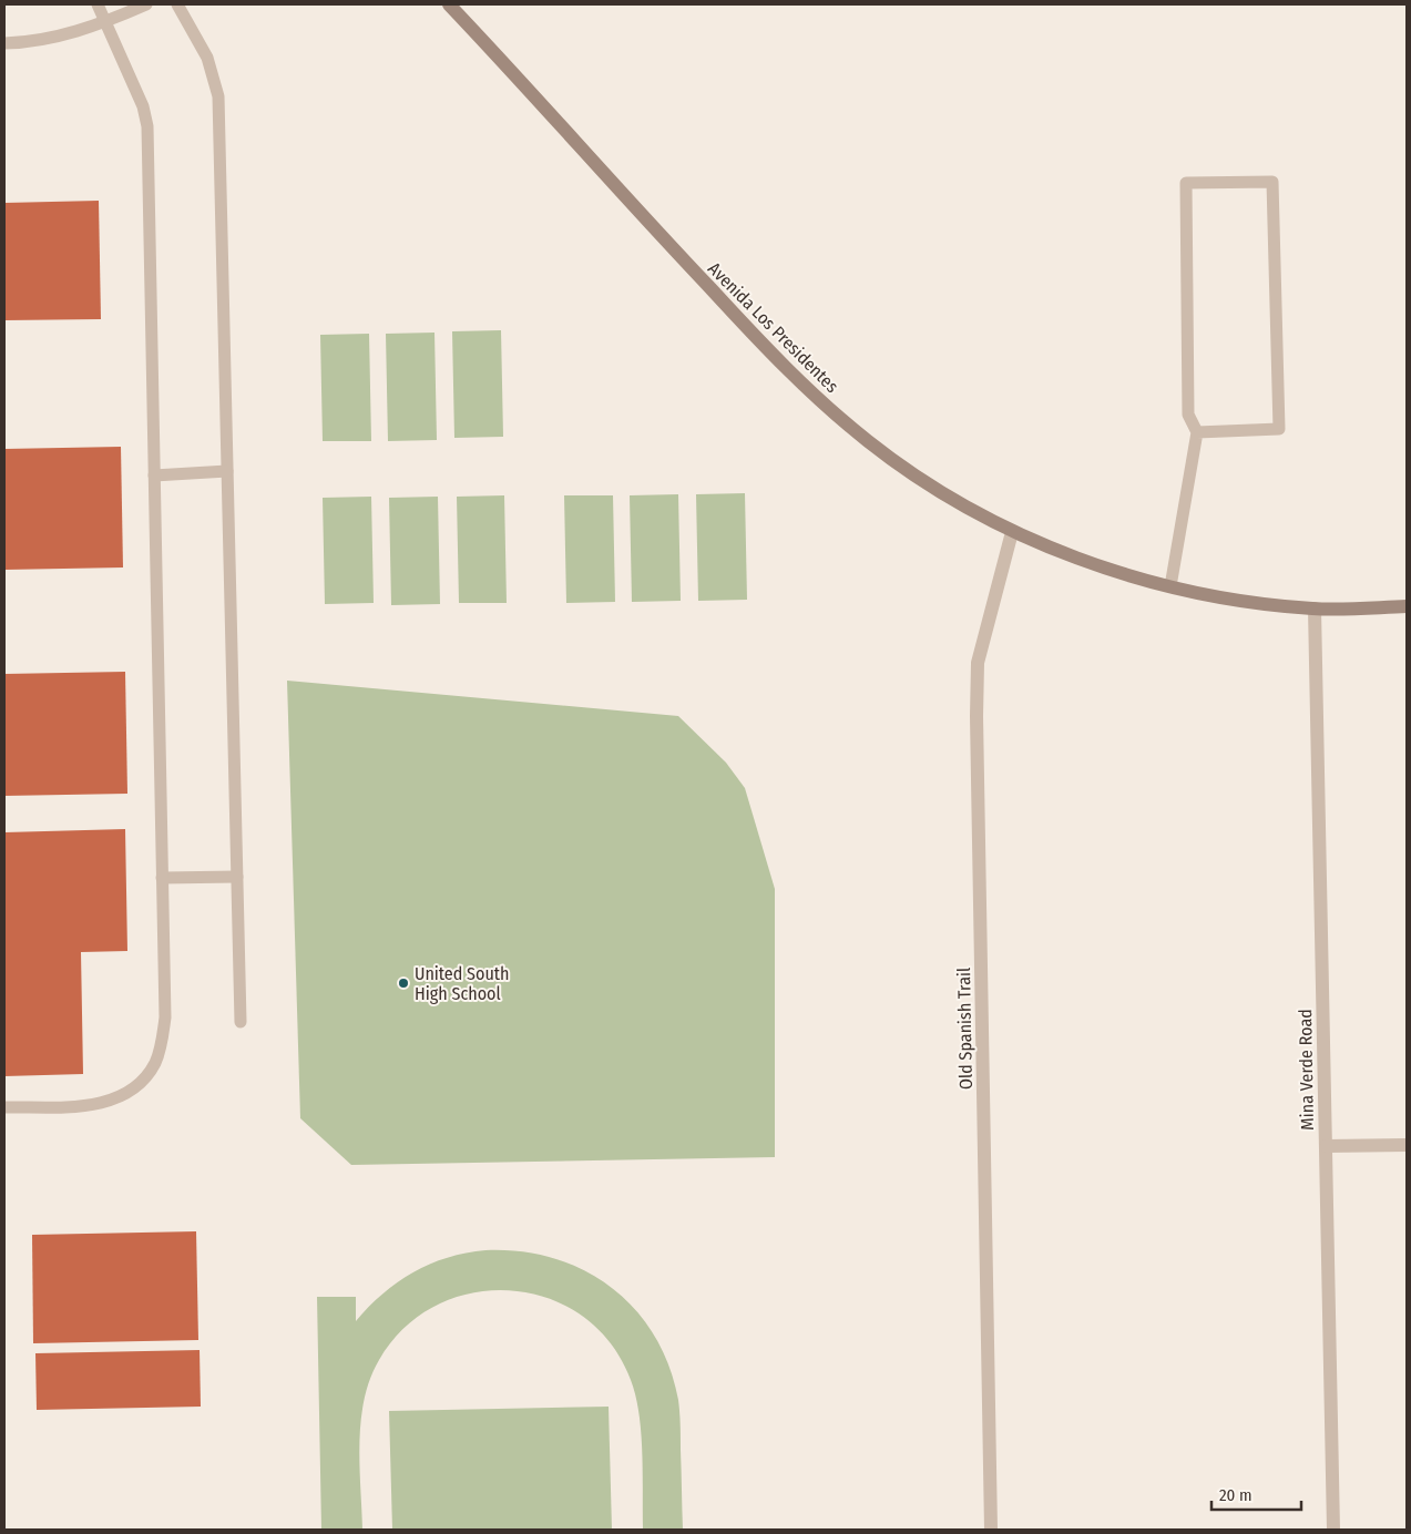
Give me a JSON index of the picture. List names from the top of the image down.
{
  "streets": {
    "main road": ["Avenida Los Presidentes"],
    "street": ["Old Spanish Trail", "Mina Verde Road"]
  },
  "crossings": [
    ["Avenida Los Presidentes", "Old Spanish Trail"],
    ["Avenida Los Presidentes", "Mina Verde Road"]
  ],
  "places": ["United South High School"],
  "scale_bar": "20 m"
}
